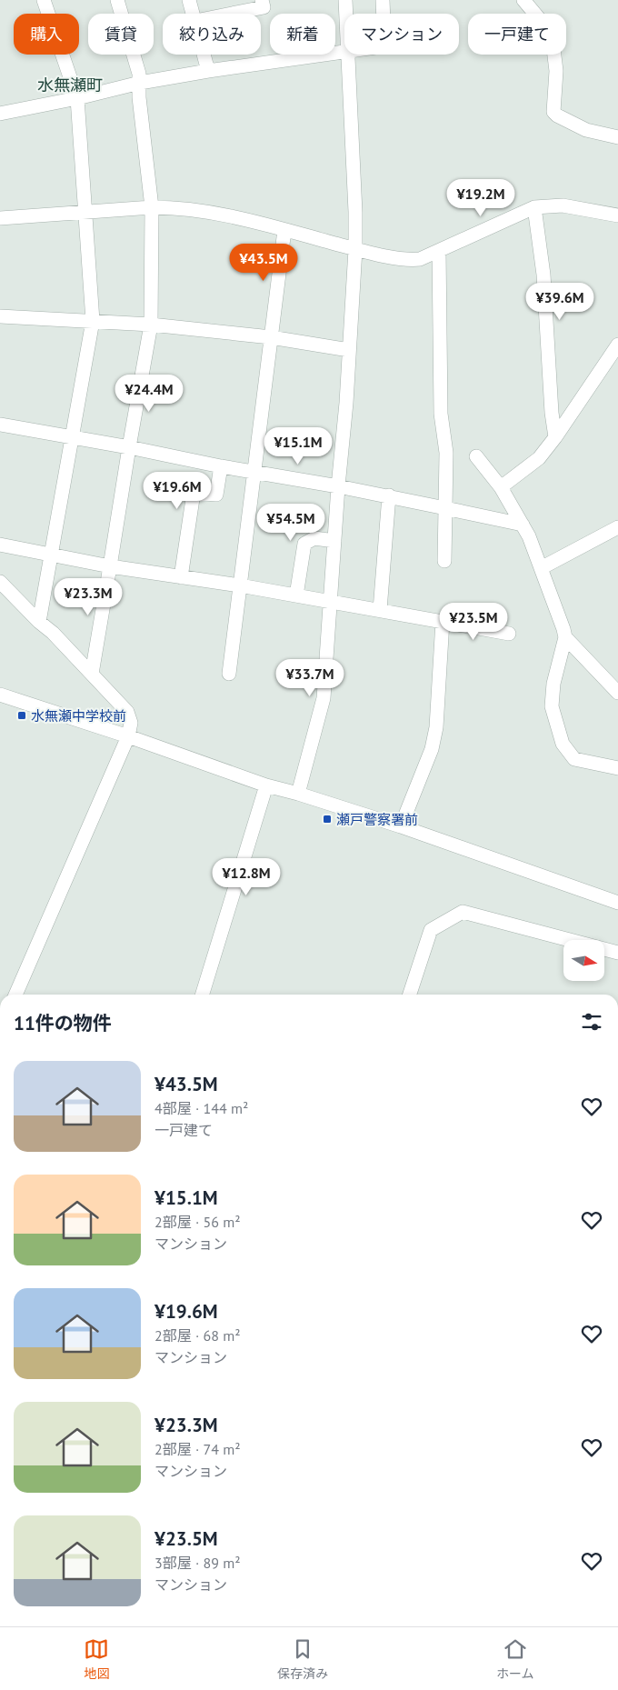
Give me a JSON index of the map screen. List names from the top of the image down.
{
  "districts": ["水無瀬町"],
  "places": {
    "transit": ["水無瀬中学校前", "瀬戸警察署前"]
  },
  "north": "right",
  "page": {
    "chip": [
      "購入",
      "賃貸",
      "絞り込み",
      "新着",
      "マンション",
      "一戸建て"
    ],
    "price": [
      "¥19.2M",
      "¥43.5M",
      "¥39.6M",
      "¥24.4M",
      "¥15.1M",
      "¥19.6M",
      "¥54.5M",
      "¥23.3M",
      "¥23.5M",
      "¥33.7M",
      "¥12.8M"
    ],
    "heading": "11件の物件",
    "list": [
      {
        "name": "¥43.5M",
        "note": "4部屋 · 144 m² · 一戸建て"
      },
      {
        "name": "¥15.1M",
        "note": "2部屋 · 56 m² · マンション"
      },
      {
        "name": "¥19.6M",
        "note": "2部屋 · 68 m² · マンション"
      },
      {
        "name": "¥23.3M",
        "note": "2部屋 · 74 m² · マンション"
      },
      {
        "name": "¥23.5M",
        "note": "3部屋 · 89 m² · マンション"
      }
    ],
    "tabs": ["地図", "保存済み", "ホーム"]
  }
}
